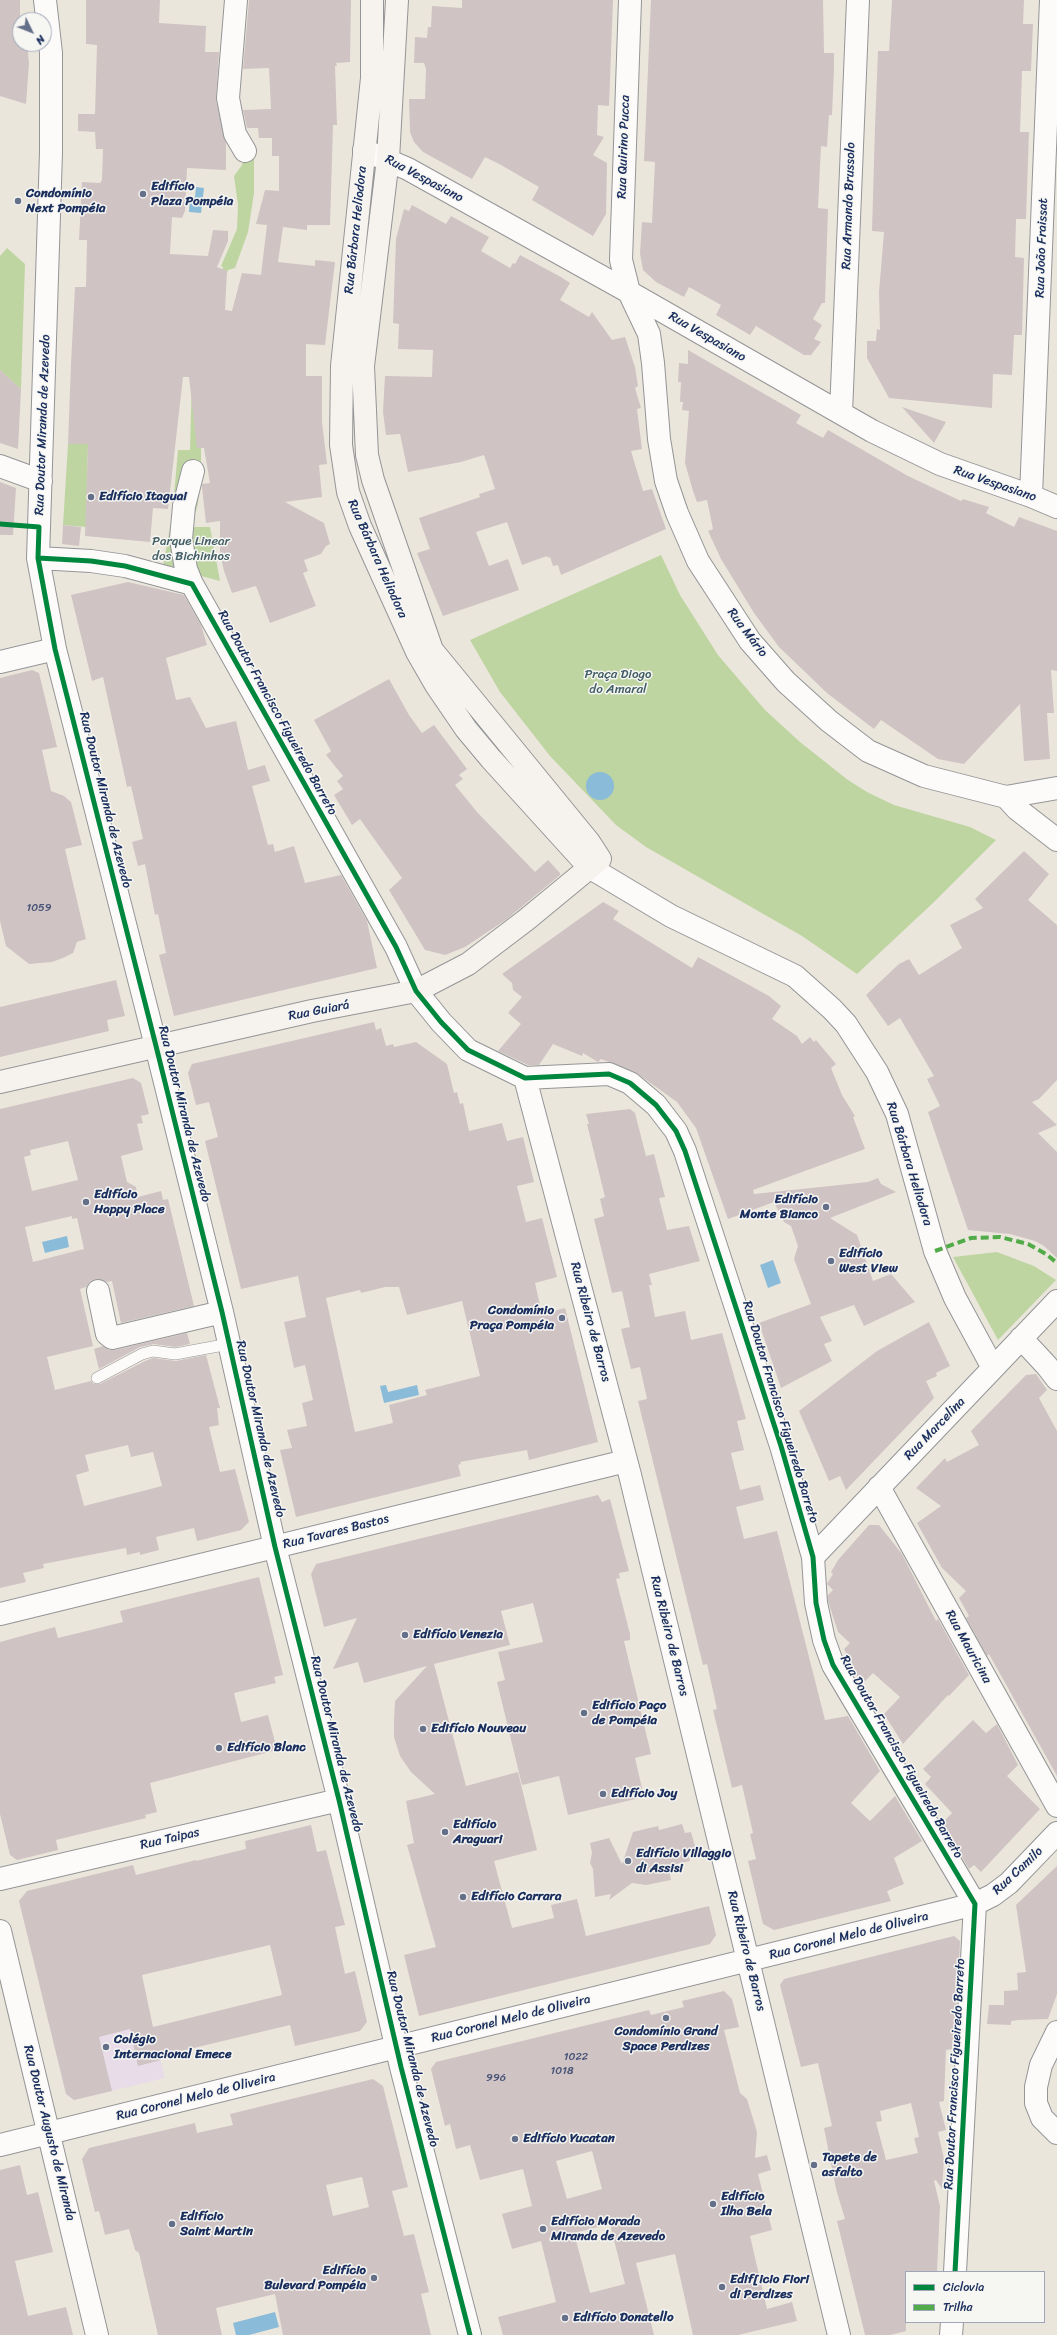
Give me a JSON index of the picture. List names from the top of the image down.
{
  "streets": {
    "street": [
      "Rua Quirino Pucca",
      "Rua Vespasiano",
      "Rua Armando Brussolo",
      "Rua Bárbara Heliodora",
      "Rua João Fraissat",
      "Rua Doutor Miranda de Azevedo",
      "Rua Mário",
      "Rua Doutor Francisco Figueiredo Barreto",
      "Rua Guiará",
      "Rua Ribeiro de Barros",
      "Rua Marcelina",
      "Rua Tavares Bastos",
      "Rua Mauricina",
      "Rua Taipas",
      "Rua Camilo",
      "Rua Coronel Melo de Oliveira",
      "Rua Doutor Augusto de Miranda"
    ]
  },
  "crossings": [
    ["Rua Quirino Pucca", "Rua Vespasiano"],
    ["Rua Quirino Pucca", "Rua Mário"],
    ["Rua Vespasiano", "Rua Armando Brussolo"],
    ["Rua Vespasiano", "Rua Bárbara Heliodora"],
    ["Rua Vespasiano", "Rua João Fraissat"],
    ["Rua Vespasiano", "Rua Mário"],
    ["Rua Bárbara Heliodora", "Rua Guiará"],
    ["Rua Bárbara Heliodora", "Rua Marcelina"],
    ["Rua Doutor Miranda de Azevedo", "Rua Guiará"],
    ["Rua Doutor Miranda de Azevedo", "Rua Tavares Bastos"],
    ["Rua Doutor Miranda de Azevedo", "Rua Taipas"],
    ["Rua Doutor Miranda de Azevedo", "Rua Coronel Melo de Oliveira"],
    ["Rua Doutor Francisco Figueiredo Barreto", "Rua Guiará"],
    ["Rua Doutor Francisco Figueiredo Barreto", "Rua Ribeiro de Barros"],
    ["Rua Doutor Francisco Figueiredo Barreto", "Rua Marcelina"],
    ["Rua Doutor Francisco Figueiredo Barreto", "Rua Camilo"],
    ["Rua Doutor Francisco Figueiredo Barreto", "Rua Coronel Melo de Oliveira"],
    ["Rua Ribeiro de Barros", "Rua Tavares Bastos"],
    ["Rua Ribeiro de Barros", "Rua Coronel Melo de Oliveira"],
    ["Rua Marcelina", "Rua Mauricina"],
    ["Rua Camilo", "Rua Coronel Melo de Oliveira"],
    ["Rua Coronel Melo de Oliveira", "Rua Doutor Augusto de Miranda"]
  ],
  "parks": ["Parque Linear dos Bichinhos", "Praça Diogo do Amaral"],
  "places": [
    "Edifício Plaza Pompéia",
    "Condomínio Next Pompéia",
    "Edifício Itaguai",
    "Edifício Happy Place",
    "Edifício Monte Bianco",
    "Edifício West View",
    "Condomínio Praça Pompéia",
    "Edifício Venezia",
    "Edifício Paço de Pompéia",
    "Edifício Nouveau",
    "Edifício Blanc",
    "Edifício Joy",
    "Edifício Araguari",
    "Edifício Villaggio di Assisi",
    "Edifício Carrara",
    "Condomínio Grand Space Perdizes",
    "Colégio Internacional Emece",
    "Edifício Yucatan",
    "Tapete de asfalto",
    "Edifício Ilha Bela",
    "Edifício Saint Martin",
    "Edifício Morada Miranda de Azevedo",
    "Edifício Bulevard Pompéia",
    "Edif[icio Fiori di Perdizes",
    "Edifício Donatello"
  ],
  "house_numbers": [
    "1059",
    "1022",
    "1018",
    "996"
  ],
  "legend": ["Ciclovia", "Trilha"],
  "north": "bottom right"
}
